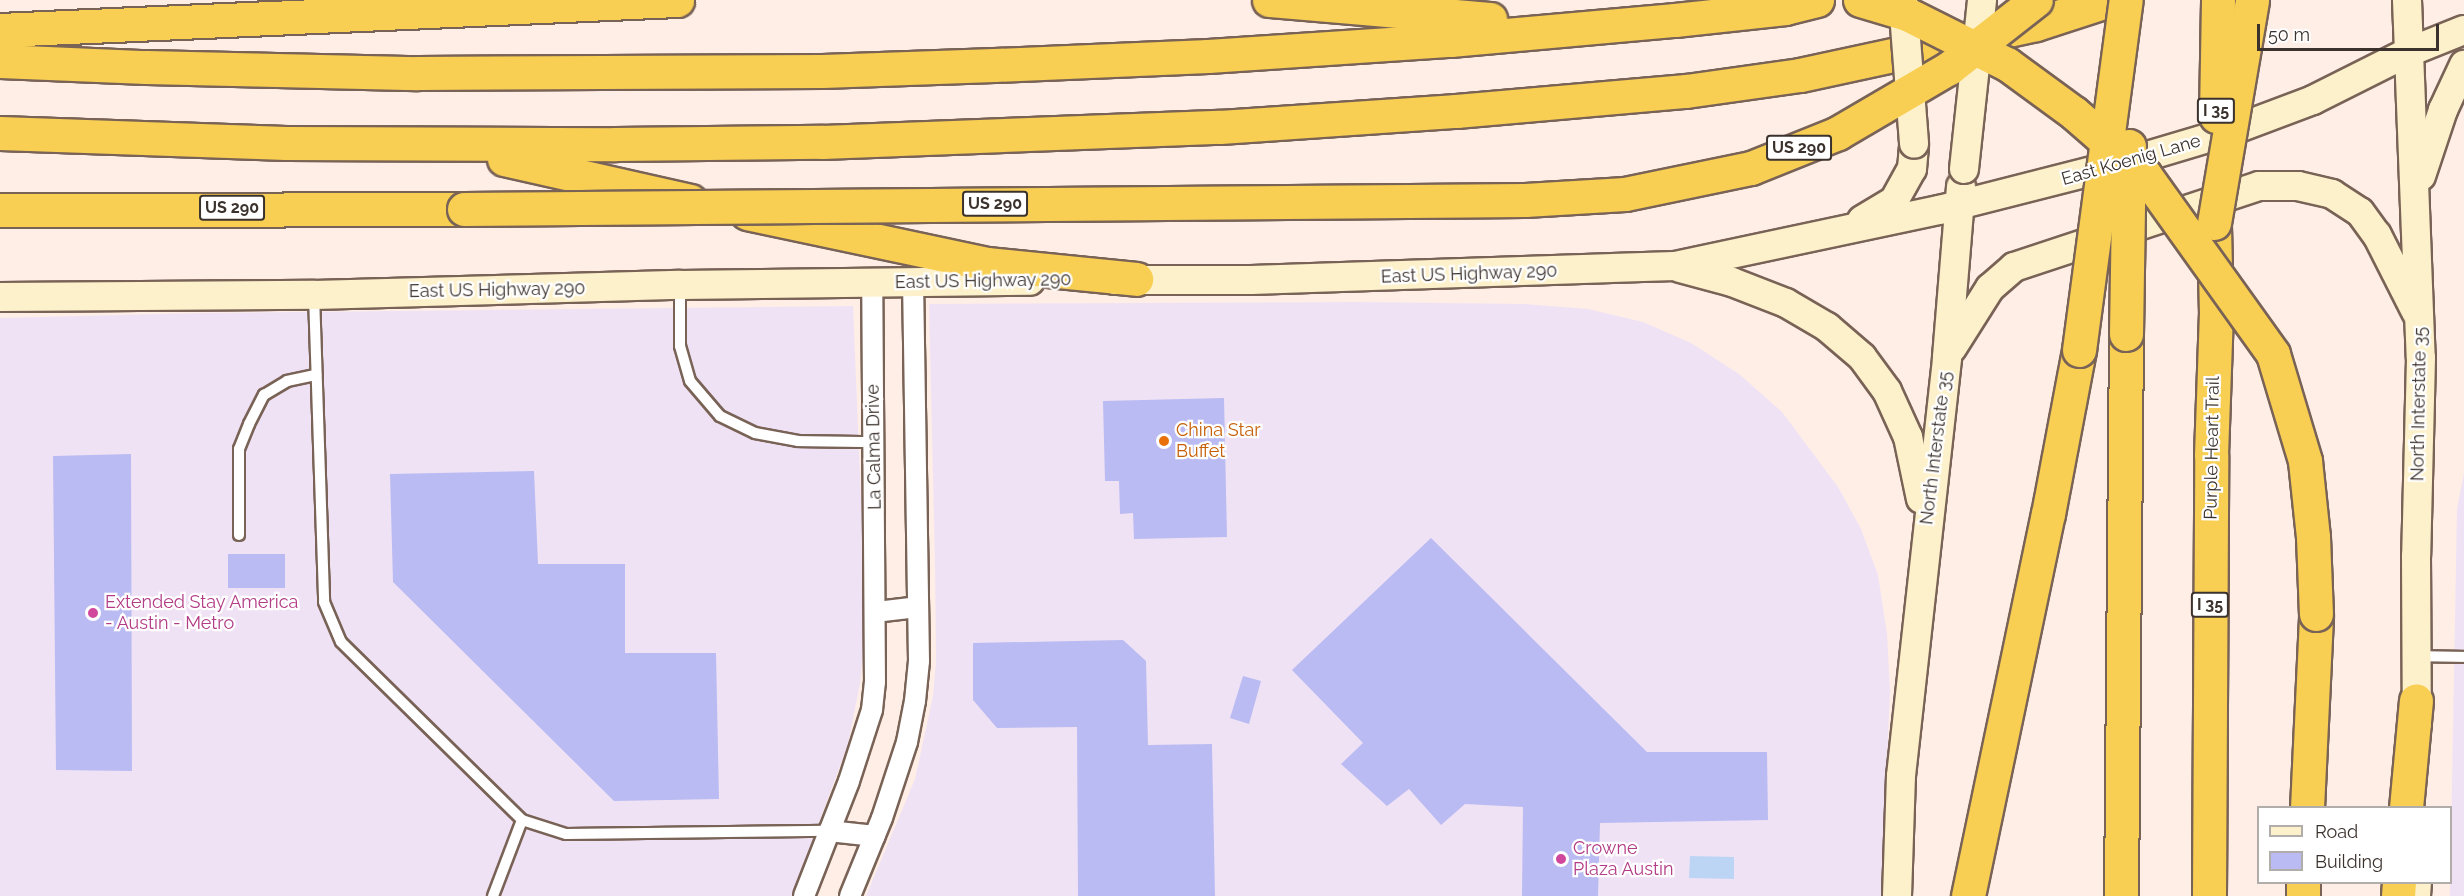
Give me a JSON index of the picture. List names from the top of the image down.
{
  "streets": {
    "highway": ["I 35", "US 290", "Purple Heart Trail"],
    "main road": ["East Koenig Lane", "East US Highway 290", "North Interstate 35"],
    "street": ["La Calma Drive"]
  },
  "crossings": [
    ["East Koenig Lane", "East US Highway 290"],
    ["East Koenig Lane", "North Interstate 35"],
    ["East US Highway 290", "North Interstate 35"],
    ["East US Highway 290", "La Calma Drive"]
  ],
  "places": ["China Star Buffet", "Extended Stay America - Austin - Metro", "Crowne Plaza Austin"],
  "legend": ["Road", "Building"],
  "scale_bar": "50 m"
}
